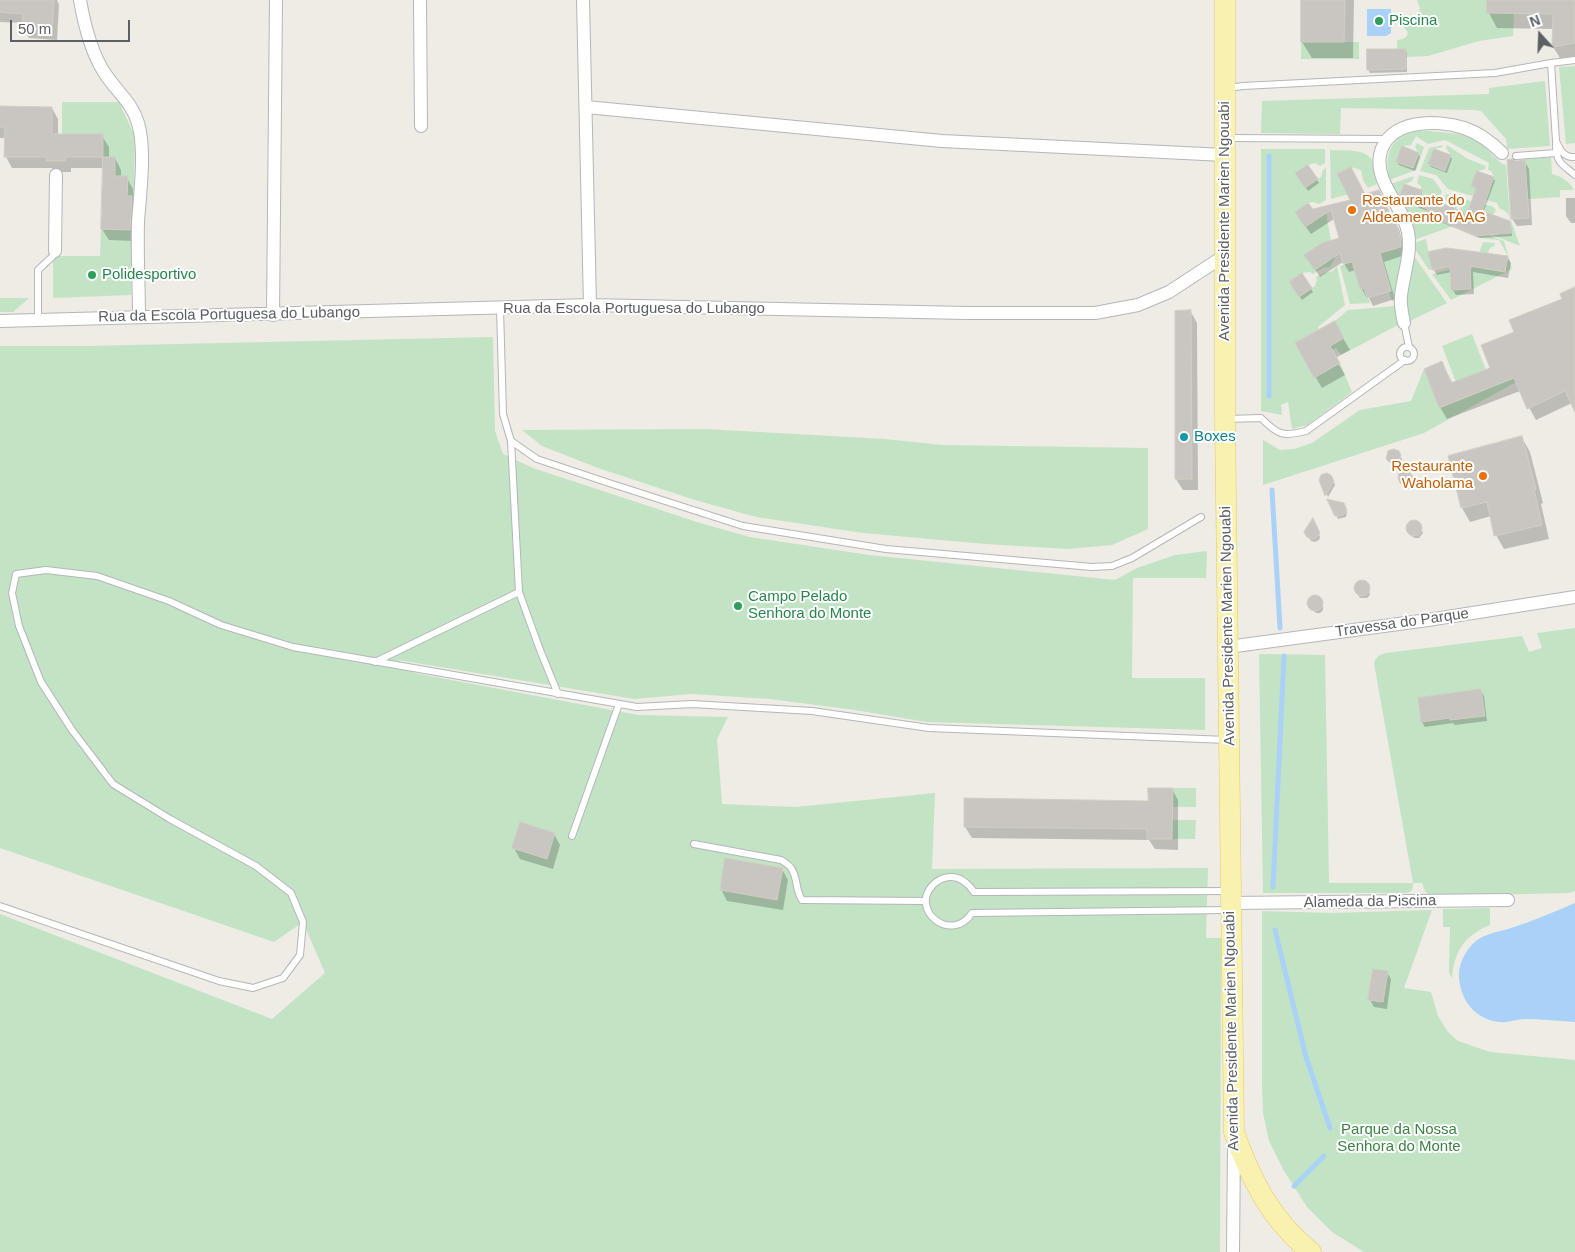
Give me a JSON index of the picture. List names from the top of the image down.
{
  "streets": {
    "main road": ["Avenida Presidente Marien Ngouabi"],
    "street": ["Rua da Escola Portuguesa do Lubango", "Travessa do Parque", "Alameda da Piscina"]
  },
  "crossings": [
    ["Avenida Presidente Marien Ngouabi", "Rua da Escola Portuguesa do Lubango"],
    ["Avenida Presidente Marien Ngouabi", "Travessa do Parque"],
    ["Avenida Presidente Marien Ngouabi", "Alameda da Piscina"]
  ],
  "parks": ["Parque da Nossa Senhora do Monte"],
  "places": [
    "Piscina",
    "Restaurante do Aldeamento TAAG",
    "Polidesportivo",
    "Boxes",
    "Restaurante Waholama",
    "Campo Pelado Senhora do Monte"
  ],
  "scale_bar": "50 m",
  "north": "top"
}
